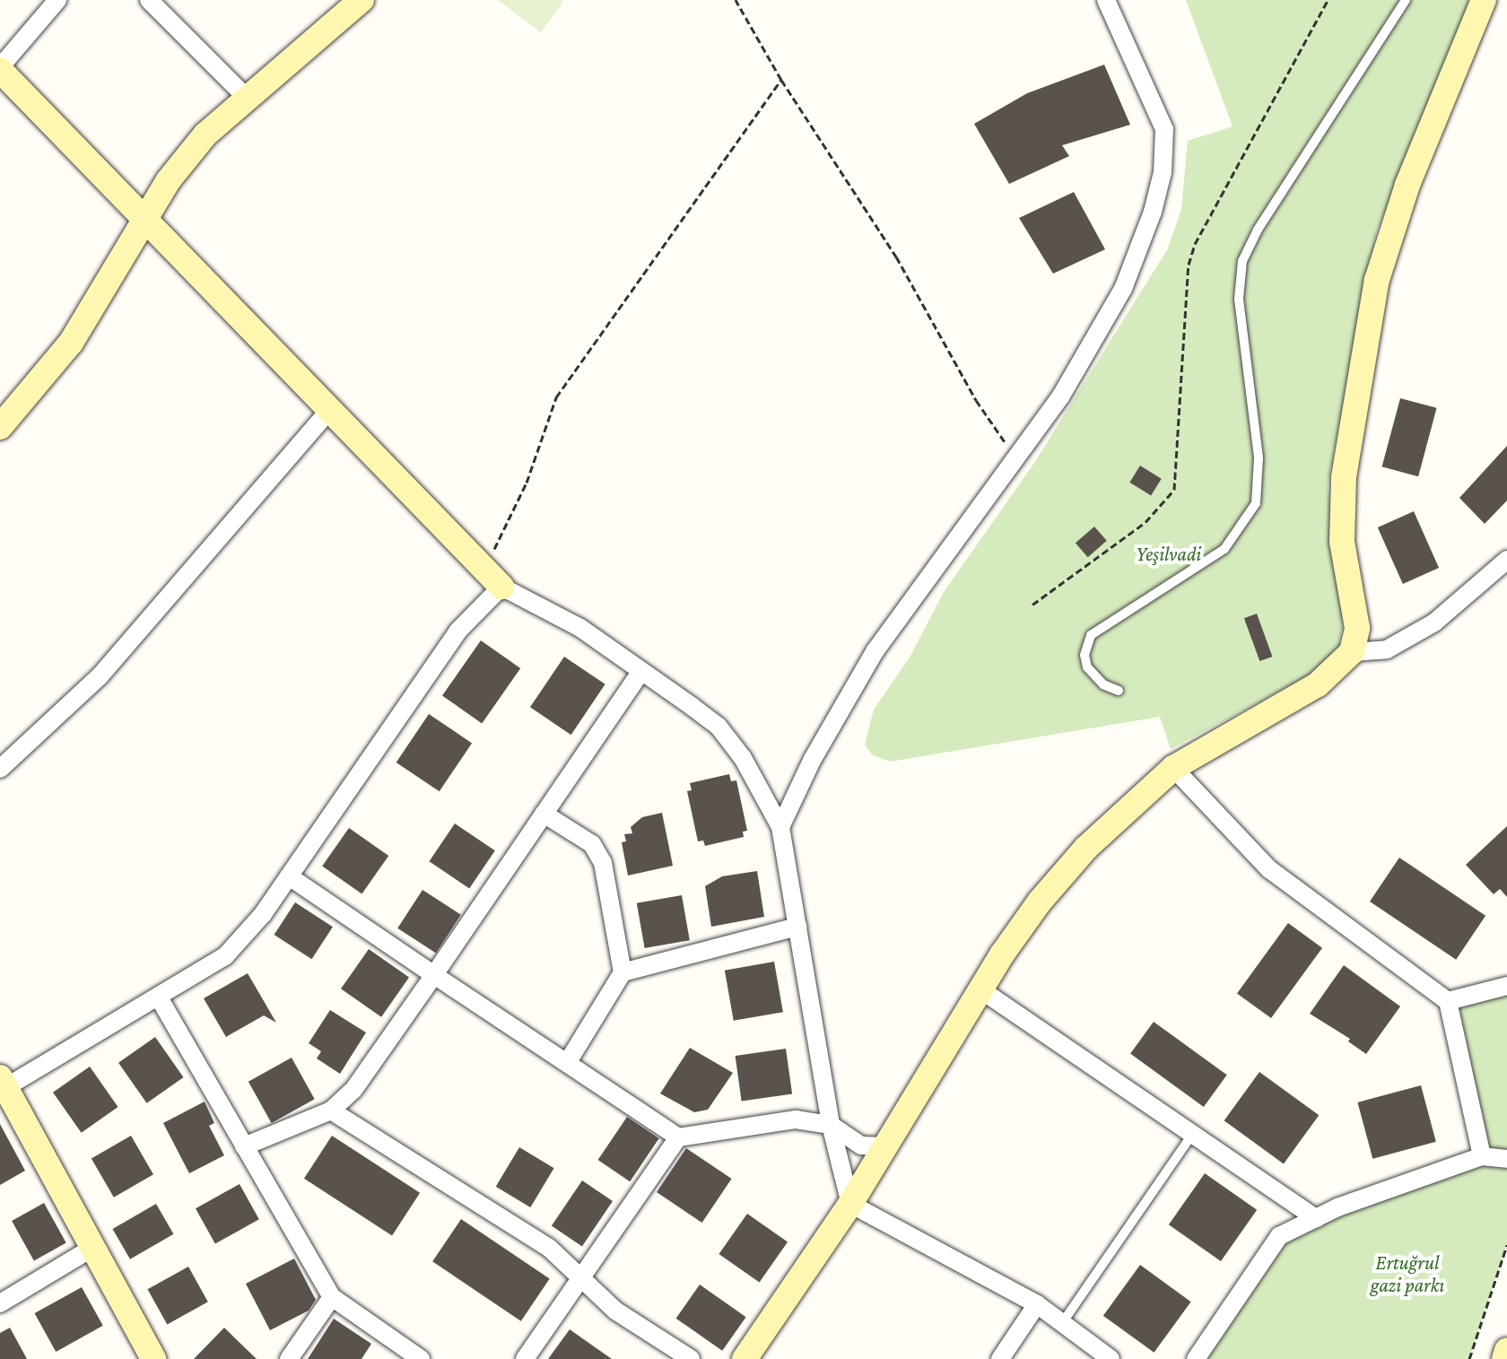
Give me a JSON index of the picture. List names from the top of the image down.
{
  "parks": ["Yeşilvadi", "Ertuğrul gazi parkı"]
}
